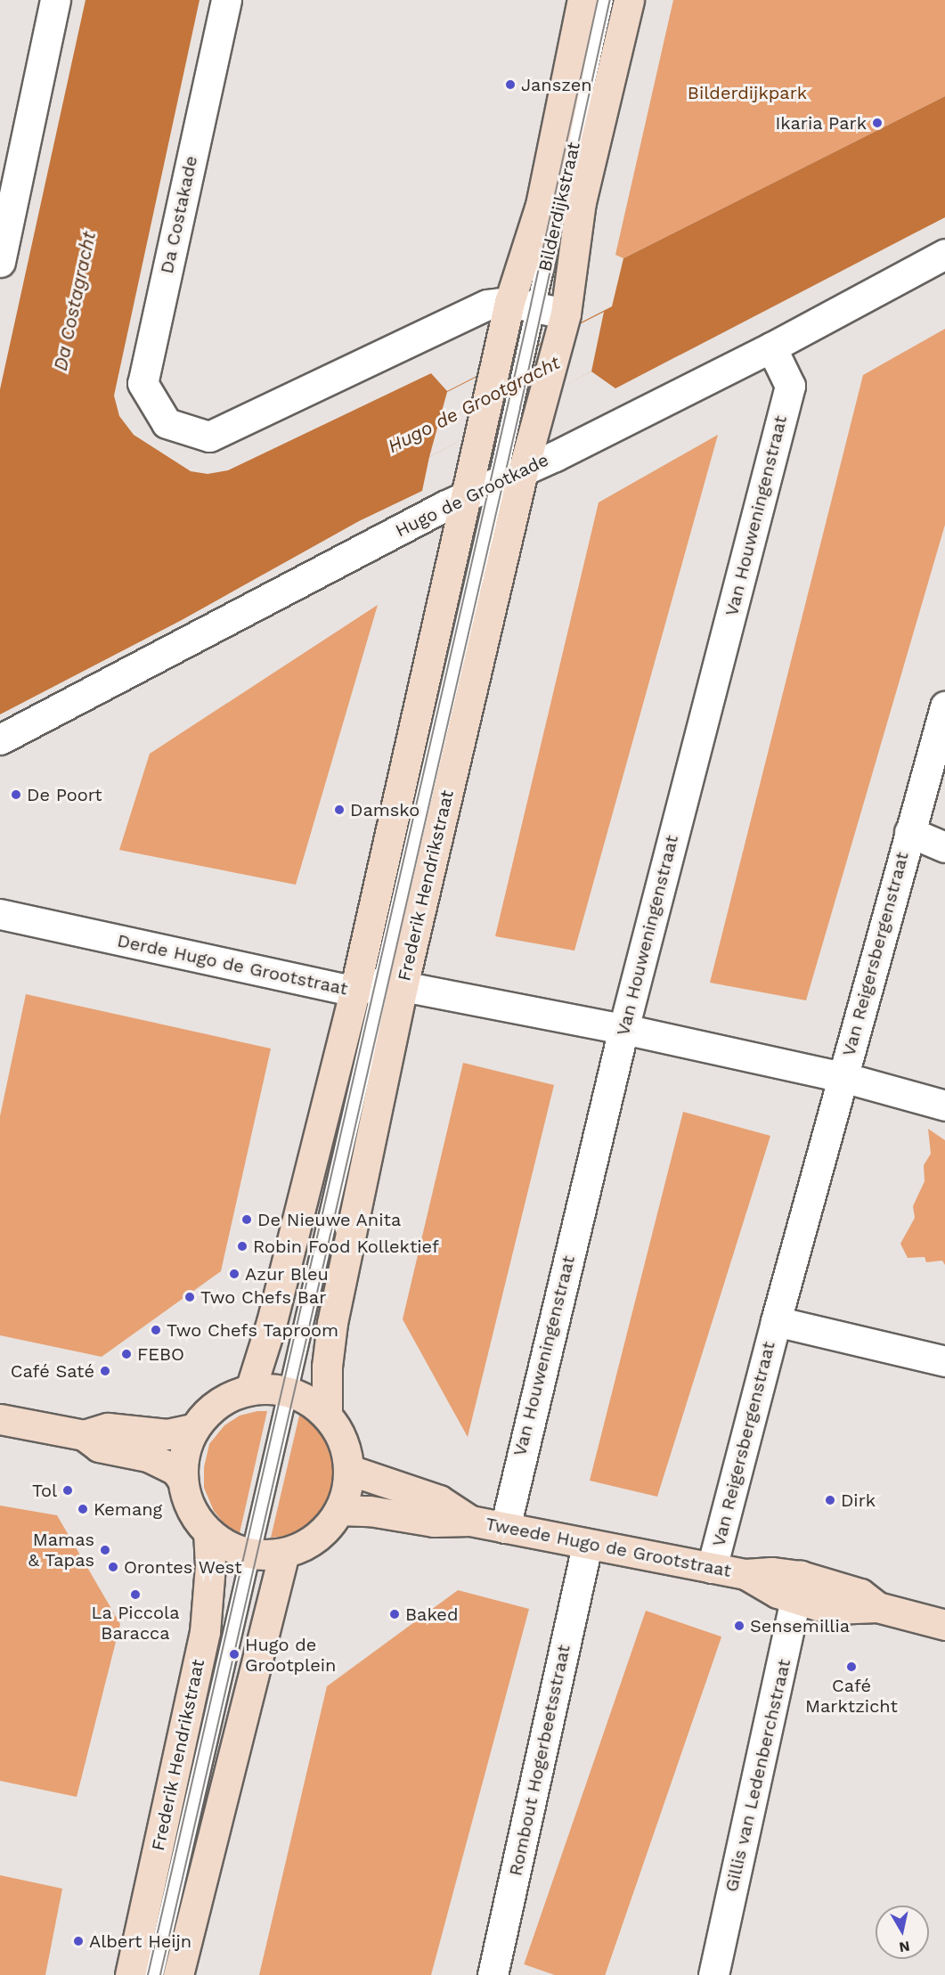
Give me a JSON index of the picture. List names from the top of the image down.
{
  "streets": {
    "street": [
      "Bilderdijkstraat",
      "Da Costakade",
      "Hugo de Grootkade",
      "Van Houweningenstraat",
      "Frederik Hendrikstraat",
      "Van Reigersbergenstraat",
      "Derde Hugo de Grootstraat",
      "Tweede Hugo de Grootstraat",
      "Rombout Hogerbeetsstraat",
      "Gillis van Ledenberchstraat"
    ]
  },
  "crossings": [
    ["Bilderdijkstraat", "Da Costakade"],
    ["Bilderdijkstraat", "Frederik Hendrikstraat"],
    ["Hugo de Grootkade", "Van Houweningenstraat"],
    ["Hugo de Grootkade", "Frederik Hendrikstraat"],
    ["Van Houweningenstraat", "Derde Hugo de Grootstraat"],
    ["Van Houweningenstraat", "Tweede Hugo de Grootstraat"],
    ["Frederik Hendrikstraat", "Derde Hugo de Grootstraat"],
    ["Van Reigersbergenstraat", "Derde Hugo de Grootstraat"],
    ["Van Reigersbergenstraat", "Tweede Hugo de Grootstraat"],
    ["Tweede Hugo de Grootstraat", "Rombout Hogerbeetsstraat"],
    ["Tweede Hugo de Grootstraat", "Gillis van Ledenberchstraat"]
  ],
  "water": ["Da Costagracht", "Hugo de Grootgracht"],
  "parks": ["Bilderdijkpark"],
  "places": [
    "Janszen",
    "Ikaria Park",
    "De Poort",
    "Damsko",
    "De Nieuwe Anita",
    "Robin Food Kollektief",
    "Azur Bleu",
    "Two Chefs Bar",
    "Two Chefs Taproom",
    "FEBO",
    "Café Saté",
    "Tol",
    "Dirk",
    "Kemang",
    "Mamas & Tapas",
    "Orontes West",
    "La Piccola Baracca",
    "Baked",
    "Sensemillia",
    "Hugo de Grootplein",
    "Café Marktzicht",
    "Albert Heijn"
  ],
  "north": "bottom"
}
